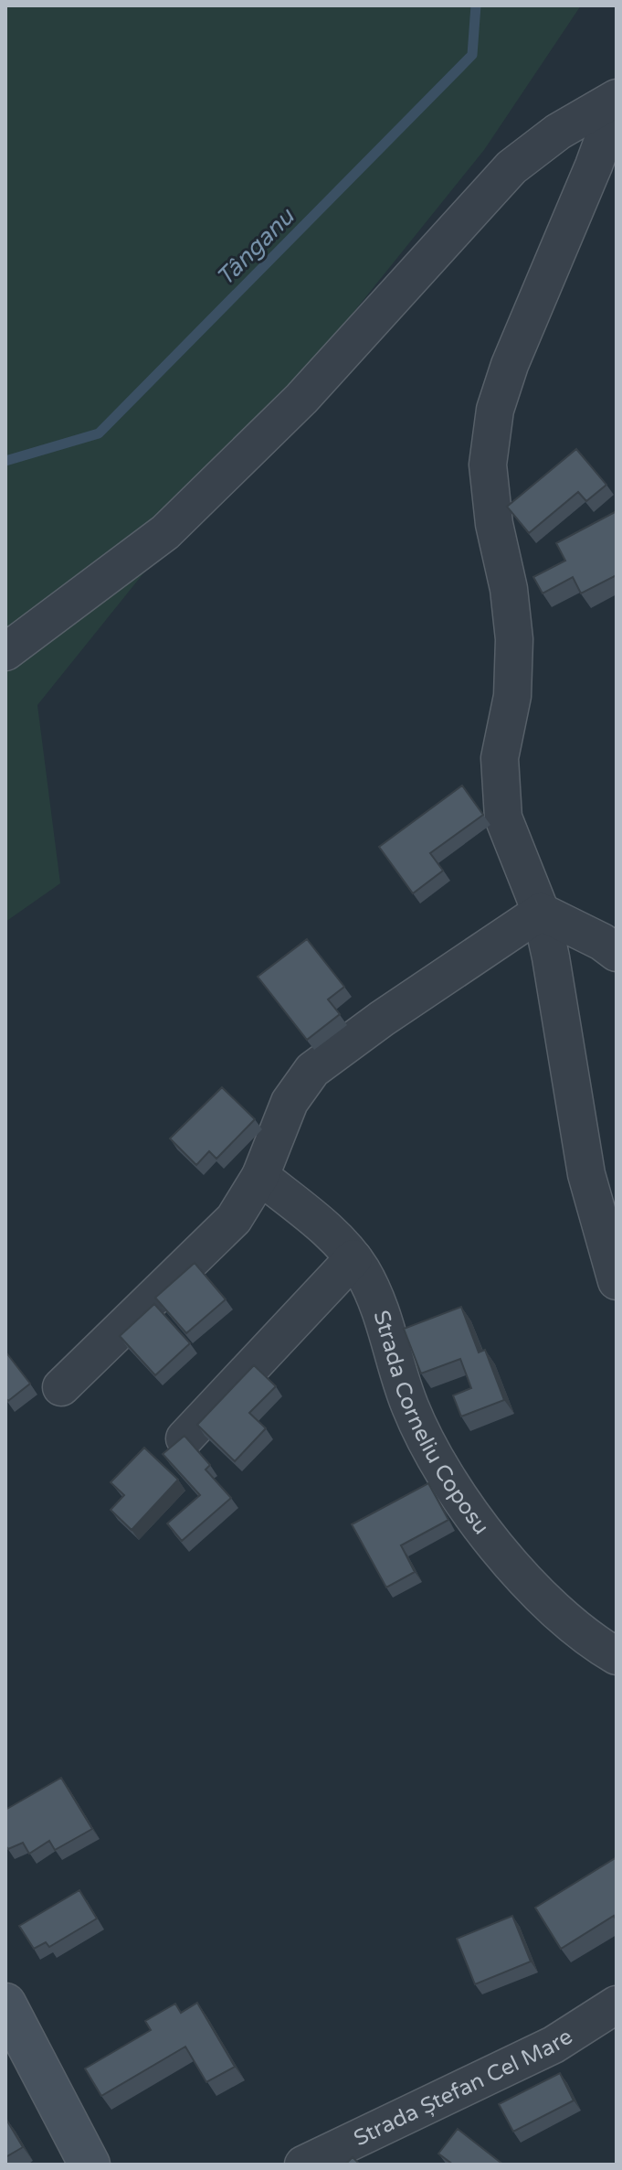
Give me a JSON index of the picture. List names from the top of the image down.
{
  "streets": {
    "street": ["Strada Corneliu Coposu", "Strada Ștefan Cel Mare"]
  },
  "water": ["Tânganu"]
}
